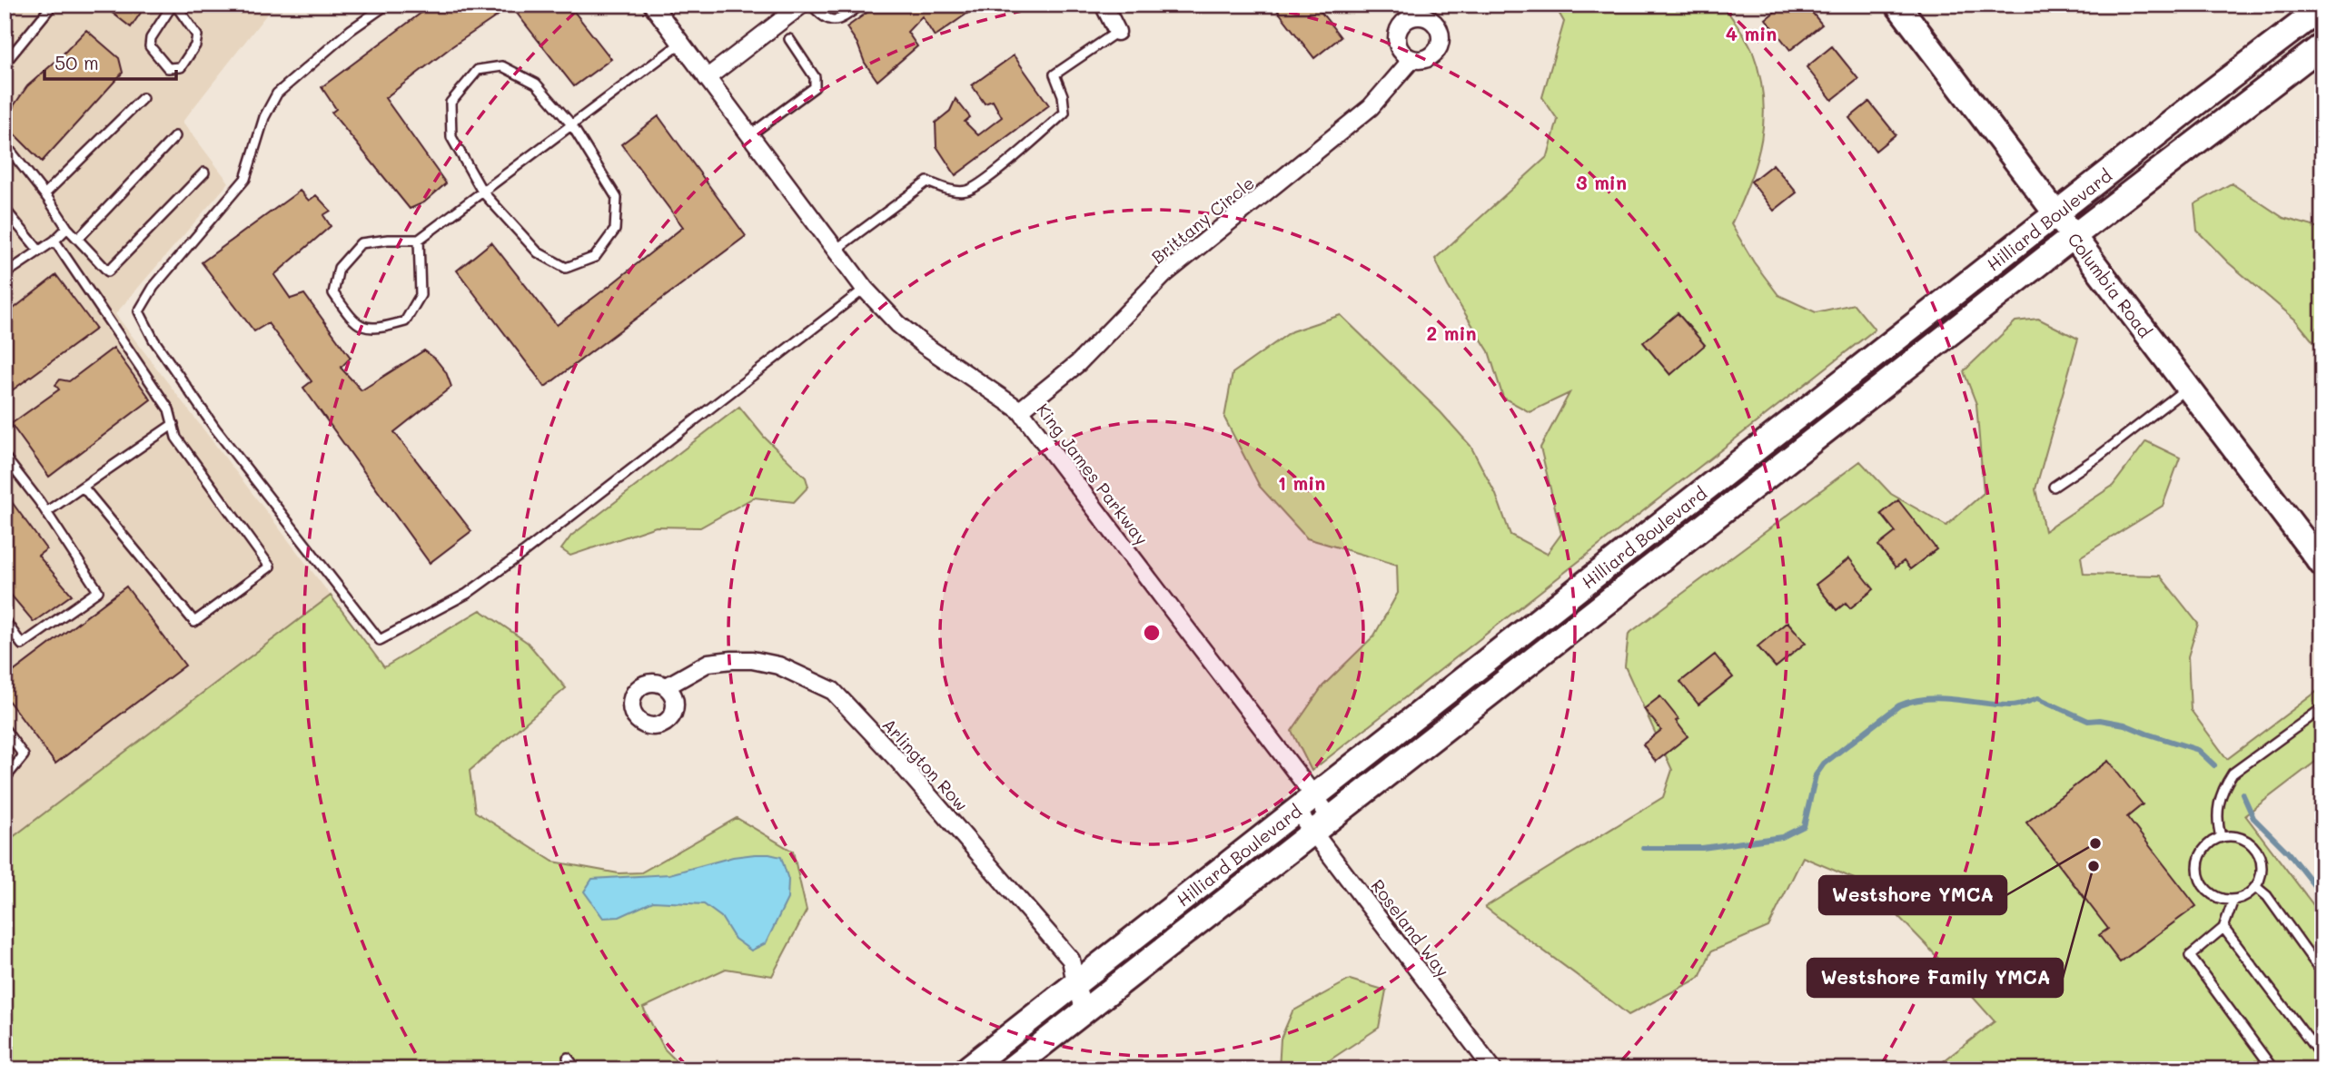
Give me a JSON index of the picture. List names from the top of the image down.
{
  "streets": {
    "main road": ["Hilliard Boulevard", "Columbia Road"],
    "street": [
      "Brittany Circle",
      "King James Parkway",
      "Arlington Row",
      "Roseland Way"
    ]
  },
  "crossings": [
    ["Brittany Circle", "King James Parkway"],
    ["Hilliard Boulevard", "Columbia Road"],
    ["Hilliard Boulevard", "King James Parkway"],
    ["Hilliard Boulevard", "Arlington Row"],
    ["Hilliard Boulevard", "Roseland Way"],
    ["King James Parkway", "Roseland Way"]
  ],
  "places": ["Westshore YMCA", "Westshore Family YMCA"],
  "scale_bar": "50 m",
  "rings": [
    "4 min",
    "3 min",
    "2 min",
    "1 min"
  ]
}
